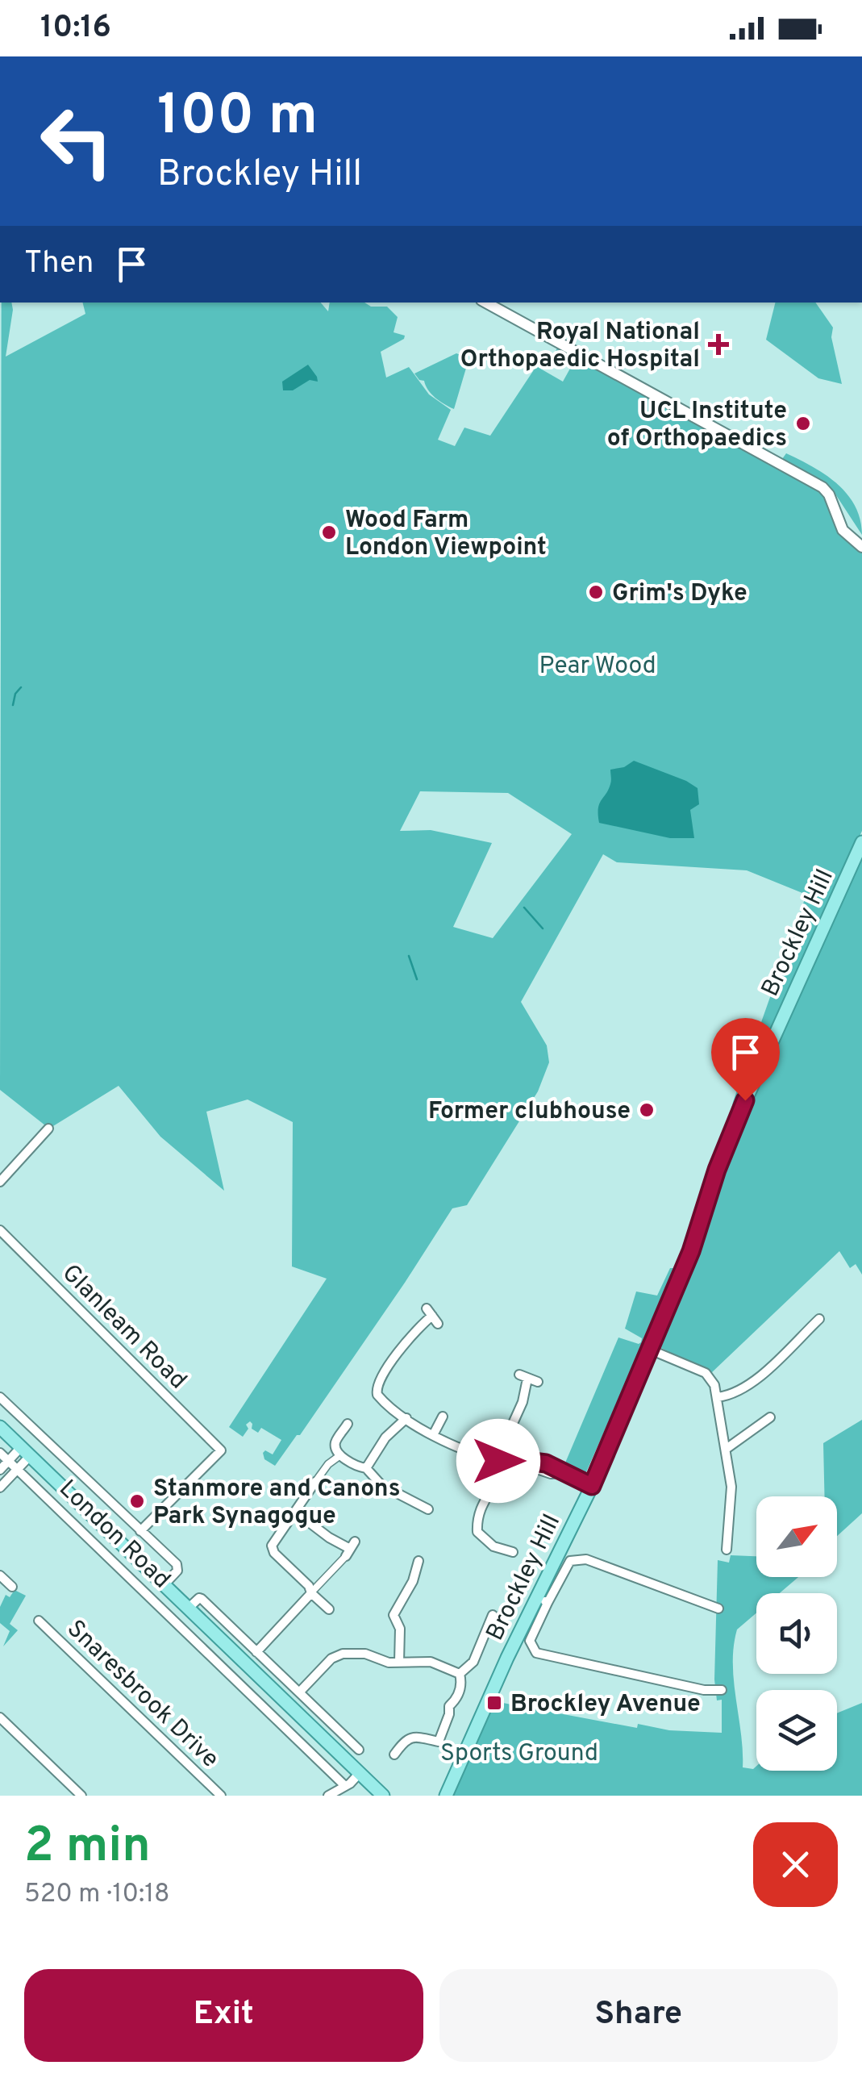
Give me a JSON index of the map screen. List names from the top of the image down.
{
  "streets": {
    "main road": ["Brockley Hill", "London Road"],
    "street": ["Glanleam Road", "Snaresbrook Drive"]
  },
  "crossings": [
    ["Glanleam Road", "London Road"]
  ],
  "parks": ["Pear Wood", "Sports Ground"],
  "places": {
    "health": ["Royal National Orthopaedic Hospital"],
    "other": [
      "UCL Institute of Orthopaedics",
      "Wood Farm London Viewpoint",
      "Grim's Dyke",
      "Former clubhouse",
      "Stanmore and Canons Park Synagogue"
    ],
    "transit": ["Brockley Avenue"]
  },
  "north": "top right",
  "page": {
    "status": "10:16",
    "turn": ["100 m", "Brockley Hill"],
    "then": "Then",
    "heading": ["2 min", "520 m · 10:18"],
    "buttons": ["Exit", "Share"]
  }
}
